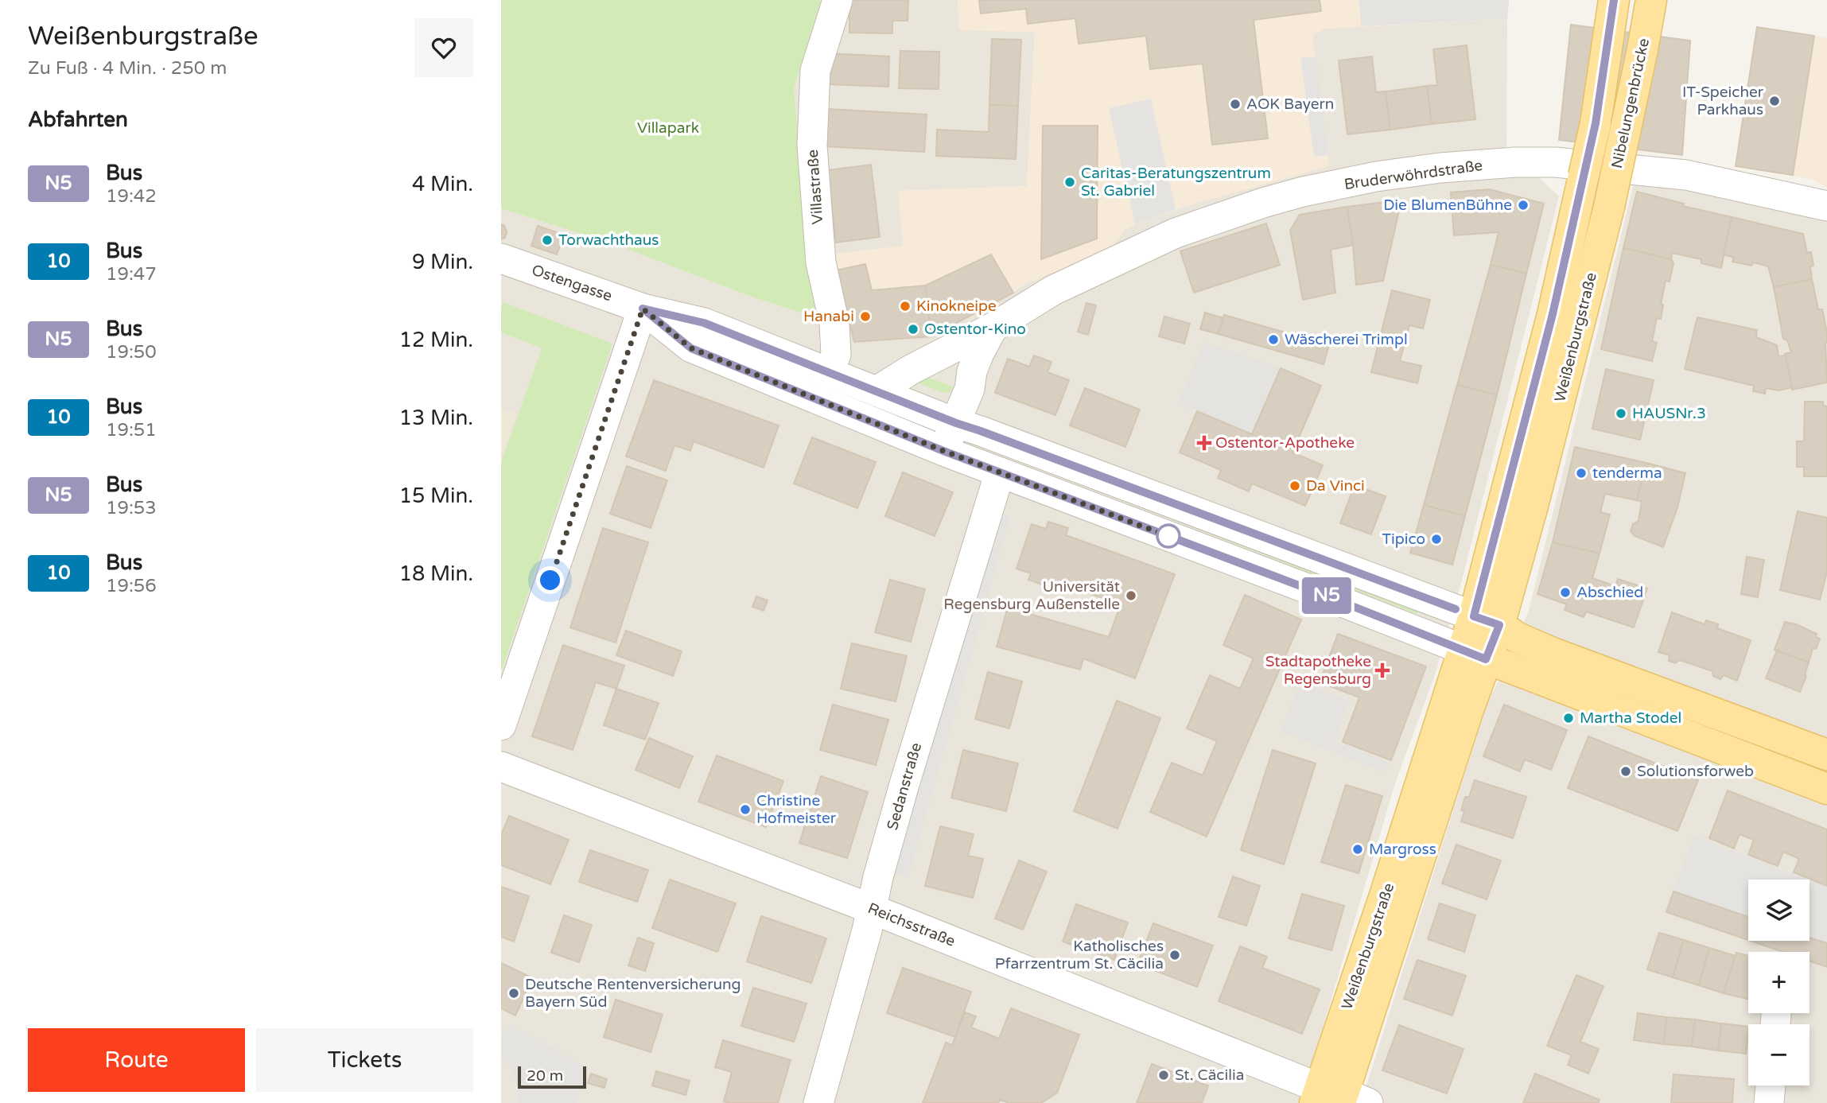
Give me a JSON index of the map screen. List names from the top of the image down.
{
  "streets": {
    "main road": ["Nibelungenbrücke", "Weißenburgstraße"],
    "street": [
      "Bruderwöhrdstraße",
      "Villastraße",
      "Ostengasse",
      "Sedanstraße",
      "Reichsstraße"
    ]
  },
  "crossings": [
    ["Nibelungenbrücke", "Weißenburgstraße"],
    ["Weißenburgstraße", "Reichsstraße"],
    ["Sedanstraße", "Reichsstraße"]
  ],
  "parks": ["Villapark"],
  "places": {
    "other": [
      "IT-Speicher Parkhaus",
      "AOK Bayern",
      "Caritas-Beratungszentrum St. Gabriel",
      "Die BlumenBühne",
      "Torwachthaus",
      "Kinokneipe",
      "Hanabi",
      "Ostentor-Kino",
      "Wäscherei Trimpl",
      "HAUSNr.3",
      "tenderma",
      "Da Vinci",
      "Tipico",
      "Abschied",
      "Universität Regensburg Außenstelle",
      "Martha Stodel",
      "Solutionsforweb",
      "Christine Hofmeister",
      "Margross",
      "Katholisches Pfarrzentrum St. Cäcilia",
      "Deutsche Rentenversicherung Bayern Süd",
      "St. Cäcilia"
    ],
    "health": ["Ostentor-Apotheke", "Stadtapotheke Regensburg"]
  },
  "lines": ["bus line N5"],
  "scale_bar": "20 m",
  "page": {
    "heading": [
      ["Weißenburgstraße", "Zu Fuß · 4 Min. · 250 m"],
      "Abfahrten"
    ],
    "on_map": "N5",
    "list": [
      {
        "mark": "N5",
        "name": "Bus",
        "note": "19:42",
        "value": "4 Min."
      },
      {
        "mark": "10",
        "name": "Bus",
        "note": "19:47",
        "value": "9 Min."
      },
      {
        "mark": "N5",
        "name": "Bus",
        "note": "19:50",
        "value": "12 Min."
      },
      {
        "mark": "10",
        "name": "Bus",
        "note": "19:51",
        "value": "13 Min."
      },
      {
        "mark": "N5",
        "name": "Bus",
        "note": "19:53",
        "value": "15 Min."
      },
      {
        "mark": "10",
        "name": "Bus",
        "note": "19:56",
        "value": "18 Min."
      }
    ],
    "map_buttons": ["+", "−"],
    "buttons": ["Route", "Tickets"],
    "scale": "20 m"
  }
}
